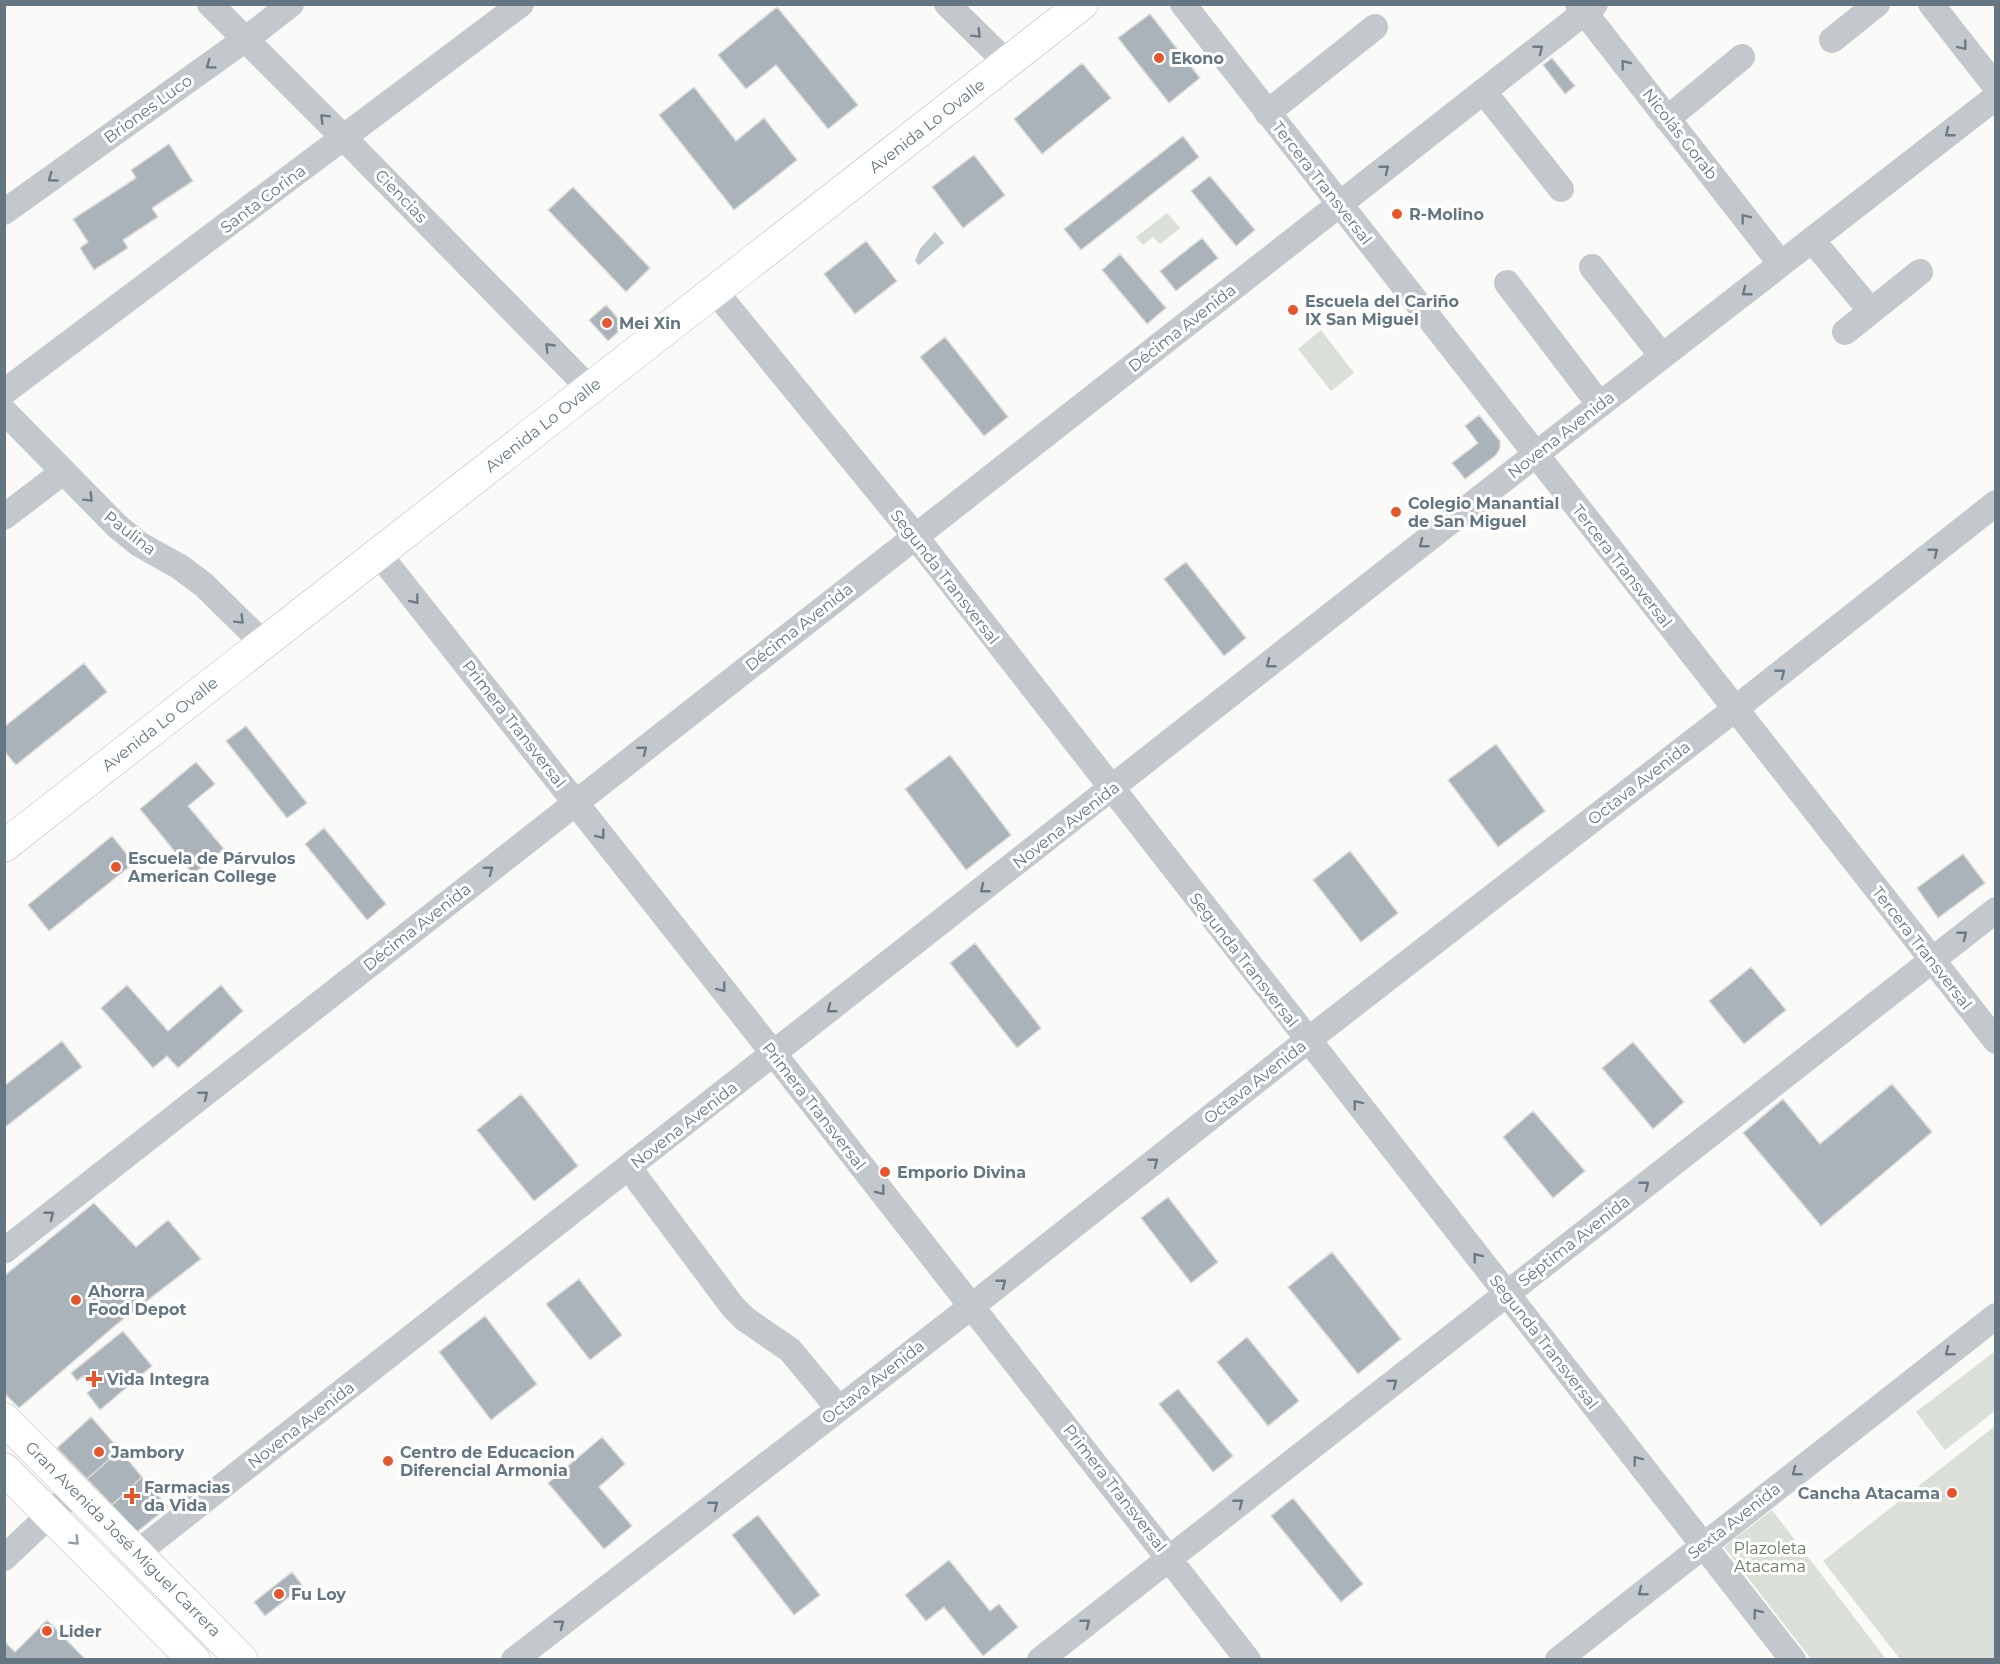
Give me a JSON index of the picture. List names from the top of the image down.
{
  "streets": {
    "main road": ["Avenida Lo Ovalle", "Gran Avenida José Miguel Carrera"],
    "street": [
      "Briones Luco",
      "Nicolás Gorab",
      "Tercera Transversal",
      "Ciencias",
      "Santa Corina",
      "Décima Avenida",
      "Novena Avenida",
      "Paulina",
      "Segunda Transversal",
      "Primera Transversal",
      "Octava Avenida",
      "Séptima Avenida",
      "Sexta Avenida"
    ]
  },
  "crossings": [
    ["Briones Luco", "Ciencias"],
    ["Avenida Lo Ovalle", "Ciencias"],
    ["Avenida Lo Ovalle", "Paulina"],
    ["Avenida Lo Ovalle", "Segunda Transversal"],
    ["Avenida Lo Ovalle", "Primera Transversal"],
    ["Nicolás Gorab", "Décima Avenida"],
    ["Nicolás Gorab", "Novena Avenida"],
    ["Tercera Transversal", "Décima Avenida"],
    ["Tercera Transversal", "Novena Avenida"],
    ["Tercera Transversal", "Octava Avenida"],
    ["Tercera Transversal", "Séptima Avenida"],
    ["Ciencias", "Santa Corina"],
    ["Décima Avenida", "Segunda Transversal"],
    ["Décima Avenida", "Primera Transversal"],
    ["Novena Avenida", "Segunda Transversal"],
    ["Novena Avenida", "Primera Transversal"],
    ["Novena Avenida", "Gran Avenida José Miguel Carrera"],
    ["Segunda Transversal", "Octava Avenida"],
    ["Segunda Transversal", "Séptima Avenida"],
    ["Segunda Transversal", "Sexta Avenida"],
    ["Primera Transversal", "Octava Avenida"],
    ["Primera Transversal", "Séptima Avenida"]
  ],
  "one_way": [
    "Briones Luco",
    "Ciencias",
    "Décima Avenida",
    "Novena Avenida",
    "Paulina",
    "Segunda Transversal",
    "Octava Avenida",
    "Séptima Avenida",
    "Sexta Avenida"
  ],
  "parks": ["Plazoleta Atacama"],
  "places": {
    "other": [
      "Ekono",
      "R-Molino",
      "Escuela del Cariño IX San Miguel",
      "Mei Xin",
      "Colegio Manantial de San Miguel",
      "Escuela de Párvulos American College",
      "Emporio Divina",
      "Ahorra Food Depot",
      "Jambory",
      "Centro de Educacion Diferencial Armonia",
      "Cancha Atacama",
      "Fu Loy",
      "Lider"
    ],
    "health": ["Vida Integra", "Farmacias da Vida"]
  }
}
